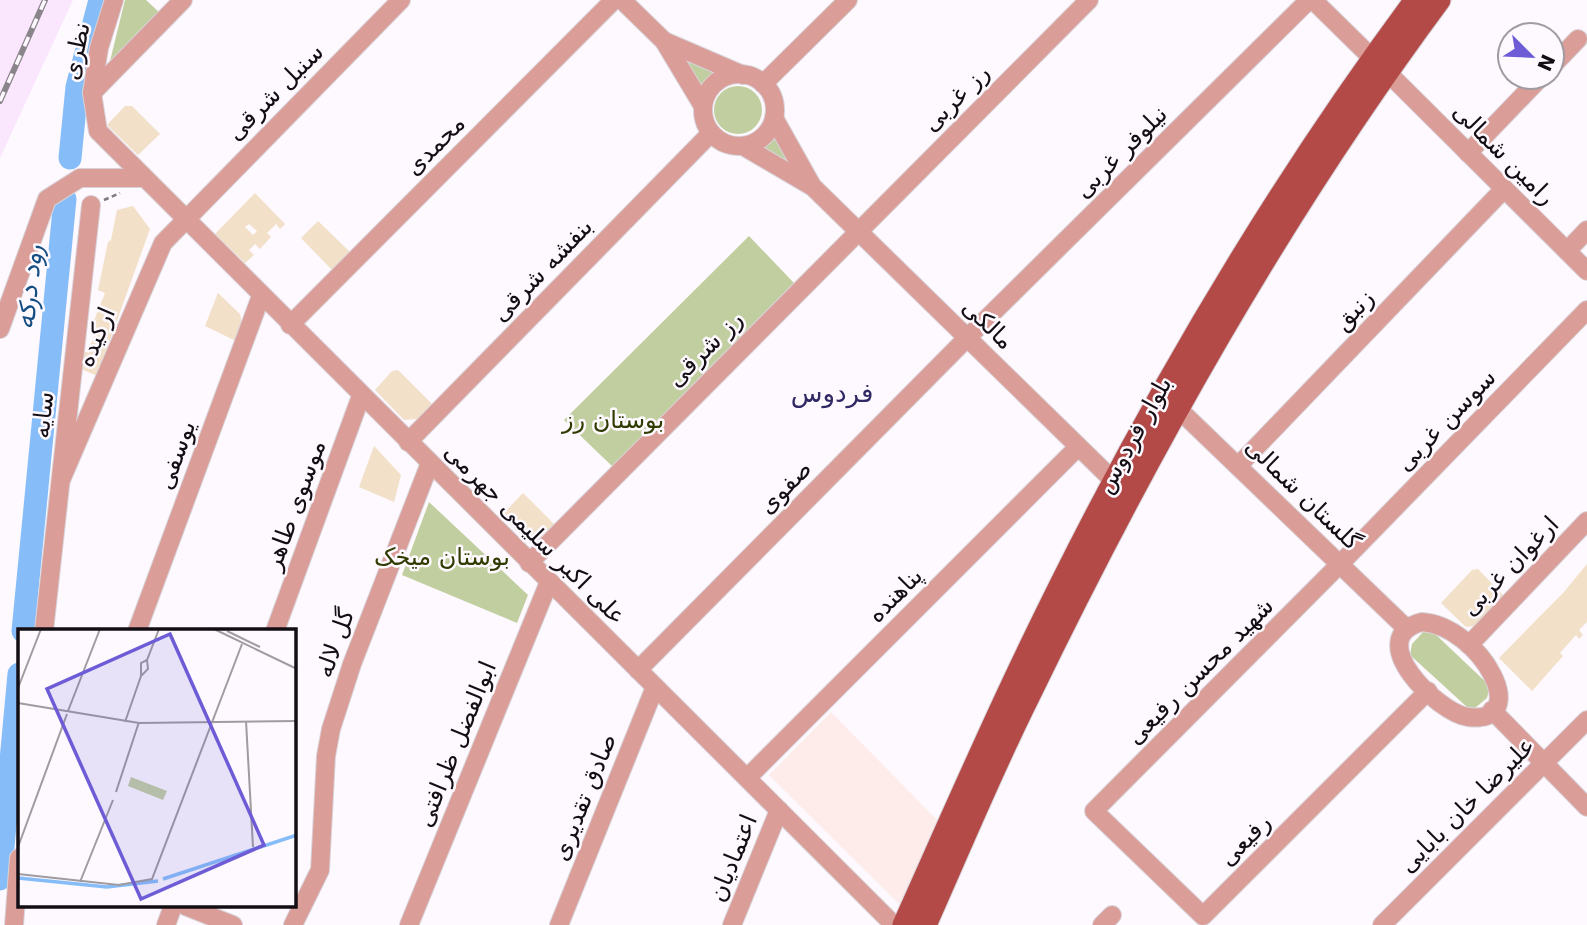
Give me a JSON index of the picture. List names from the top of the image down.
{
  "streets": {
    "main road": ["بلوار فردوس"],
    "street": [
      "نظری",
      "سنبل شرقی",
      "رز غربی",
      "محمدی",
      "نیلوفر غربی",
      "رامین شمالی",
      "بنفشه شرقی",
      "زنبق",
      "مالکی",
      "ارکیده",
      "رز شرقی",
      "سایه",
      "سوسن غربی",
      "یوسفی",
      "صفوی",
      "گلستان شمالی",
      "موسوی طاهر",
      "علی اکبر سلیمی جهرمی",
      "ارغوان غربی",
      "پناهنده",
      "گل لاله",
      "شهید محسن رفیعی",
      "ابوالفضل ظرافتی",
      "صادق تقدیری",
      "علیرضا خان بابایی",
      "رفیعی",
      "اعتمادیان"
    ]
  },
  "crossings": [
    ["نظری", "علی اکبر سلیمی جهرمی"],
    ["سنبل شرقی", "ارکیده"],
    ["سنبل شرقی", "علی اکبر سلیمی جهرمی"],
    ["رز غربی", "مالکی"],
    ["رز غربی", "رز شرقی"],
    ["محمدی", "علی اکبر سلیمی جهرمی"],
    ["نیلوفر غربی", "رامین شمالی"],
    ["نیلوفر غربی", "مالکی"],
    ["نیلوفر غربی", "صفوی"],
    ["رامین شمالی", "زنبق"],
    ["رامین شمالی", "بلوار فردوس"],
    ["بنفشه شرقی", "مالکی"],
    ["بنفشه شرقی", "علی اکبر سلیمی جهرمی"],
    ["زنبق", "گلستان شمالی"],
    ["مالکی", "رز شرقی"],
    ["مالکی", "بلوار فردوس"],
    ["مالکی", "صفوی"],
    ["مالکی", "پناهنده"],
    ["ارکیده", "سایه"],
    ["ارکیده", "علی اکبر سلیمی جهرمی"],
    ["رز شرقی", "علی اکبر سلیمی جهرمی"],
    ["سوسن غربی", "گلستان شمالی"],
    ["سوسن غربی", "شهید محسن رفیعی"],
    ["بلوار فردوس", "گلستان شمالی"],
    ["یوسفی", "علی اکبر سلیمی جهرمی"],
    ["صفوی", "علی اکبر سلیمی جهرمی"],
    ["گلستان شمالی", "شهید محسن رفیعی"],
    ["موسوی طاهر", "علی اکبر سلیمی جهرمی"],
    ["علی اکبر سلیمی جهرمی", "پناهنده"],
    ["علی اکبر سلیمی جهرمی", "گل لاله"],
    ["علی اکبر سلیمی جهرمی", "ابوالفضل ظرافتی"],
    ["علی اکبر سلیمی جهرمی", "صادق تقدیری"],
    ["علی اکبر سلیمی جهرمی", "اعتمادیان"],
    ["شهید محسن رفیعی", "رفیعی"]
  ],
  "districts": ["فردوس"],
  "water": ["رود درکه"],
  "parks": ["بوستان رز", "بوستان میخک"],
  "north": "bottom right"
}
